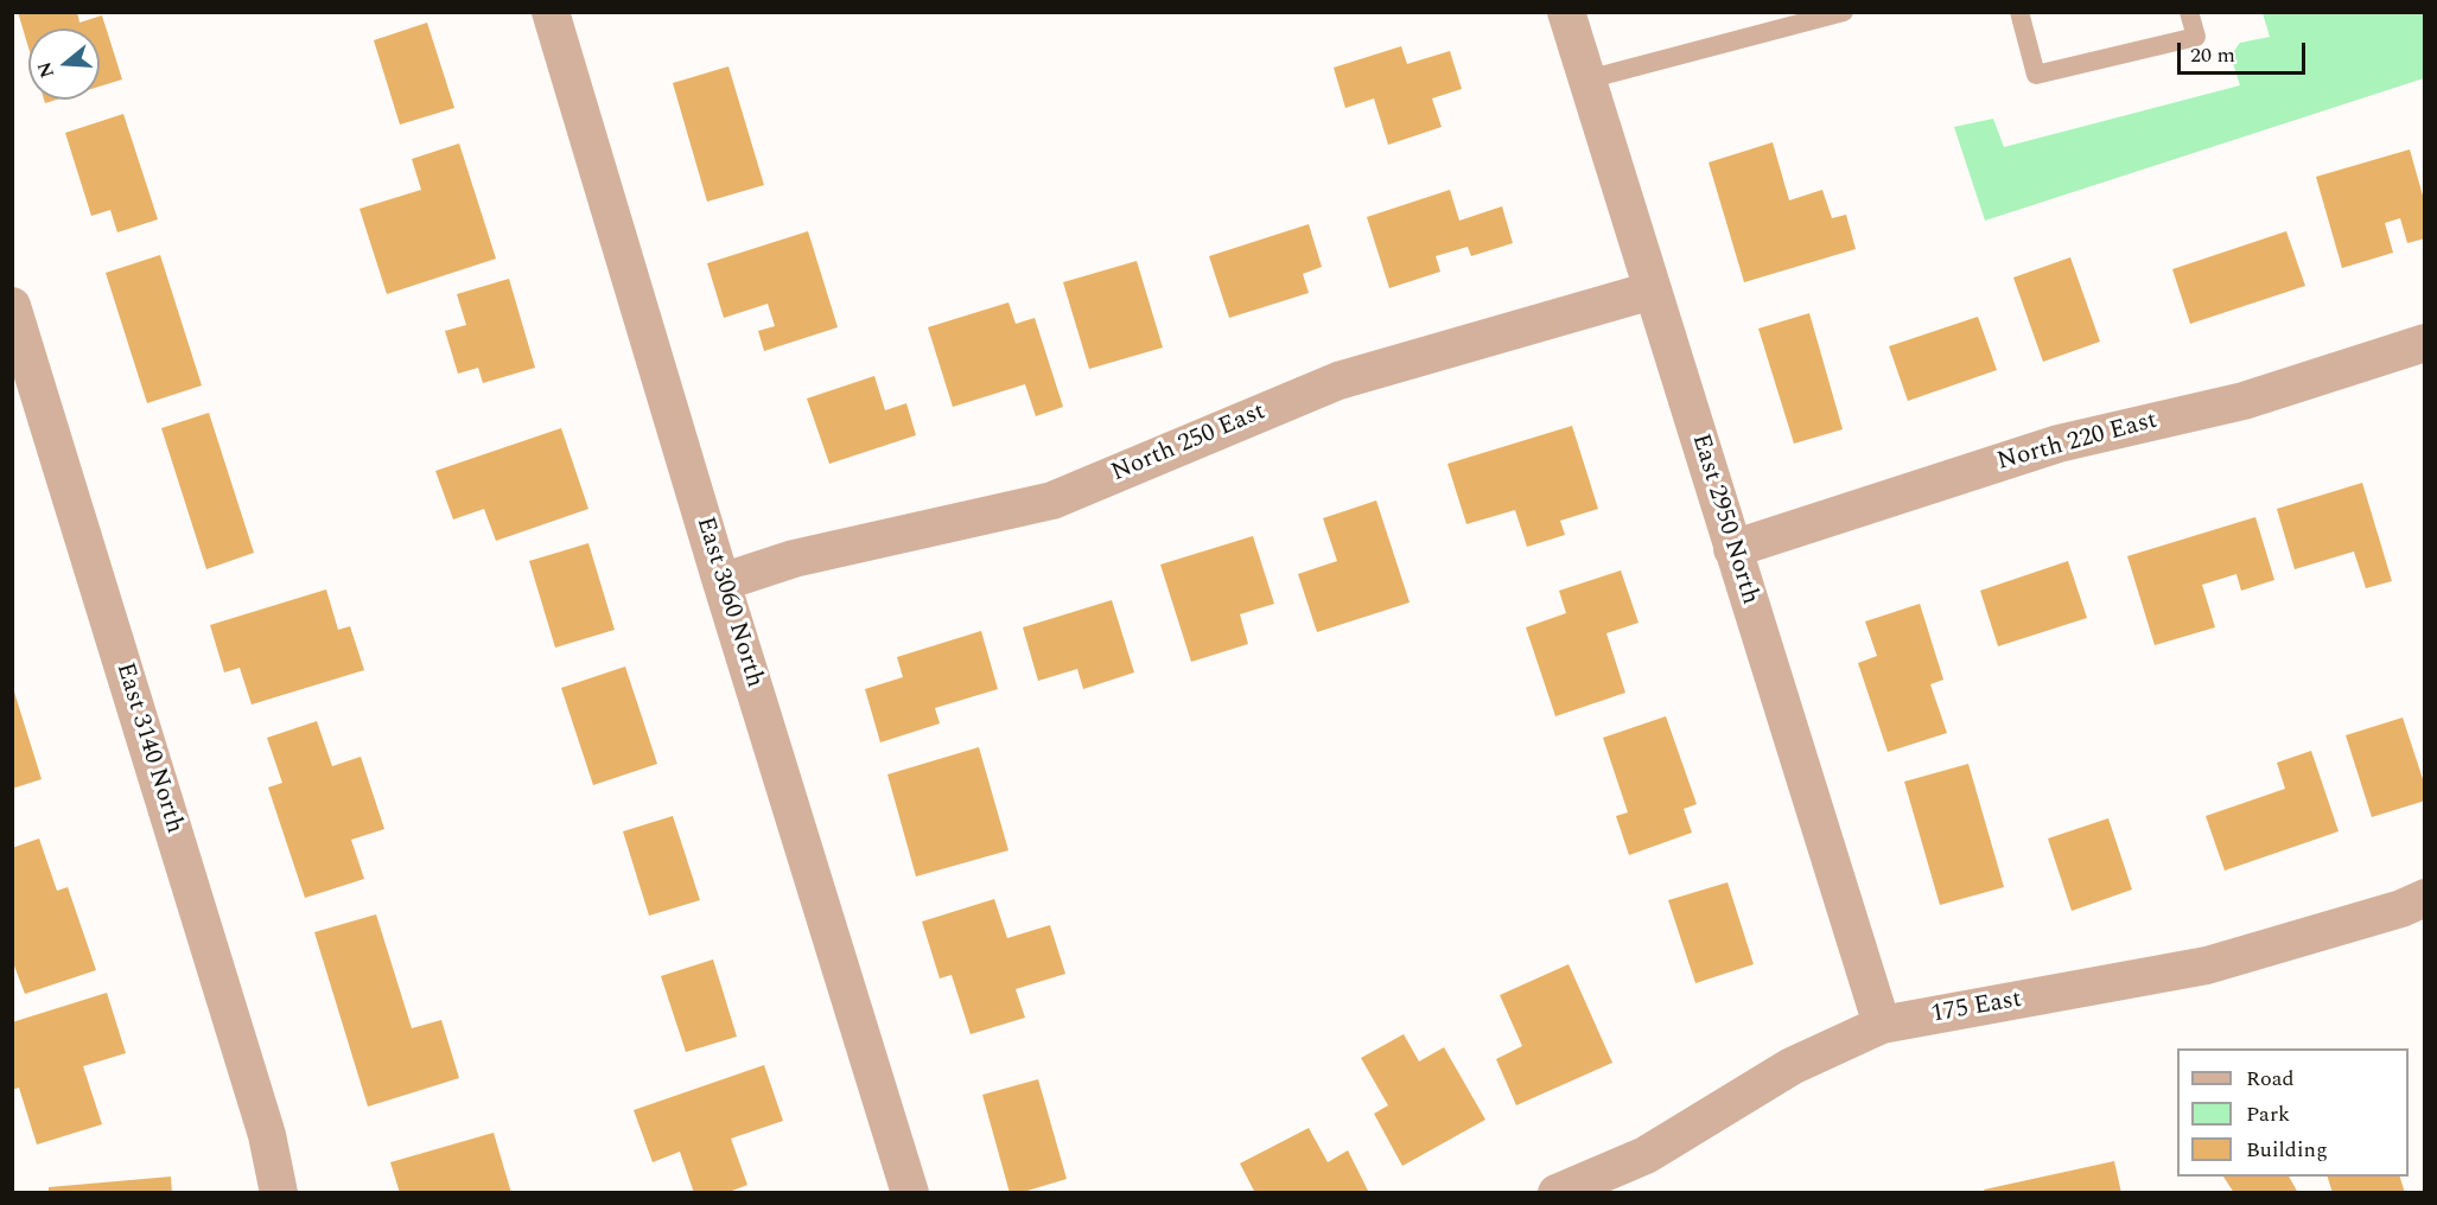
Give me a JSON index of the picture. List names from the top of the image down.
{
  "streets": {
    "street": [
      "North 220 East",
      "North 250 East",
      "East 2950 North",
      "East 3060 North",
      "East 3140 North",
      "175 East"
    ]
  },
  "crossings": [
    ["North 220 East", "East 2950 North"],
    ["North 250 East", "East 2950 North"],
    ["North 250 East", "East 3060 North"],
    ["East 2950 North", "175 East"]
  ],
  "legend": ["Road", "Park", "Building"],
  "scale_bar": "20 m",
  "north": "left"
}
